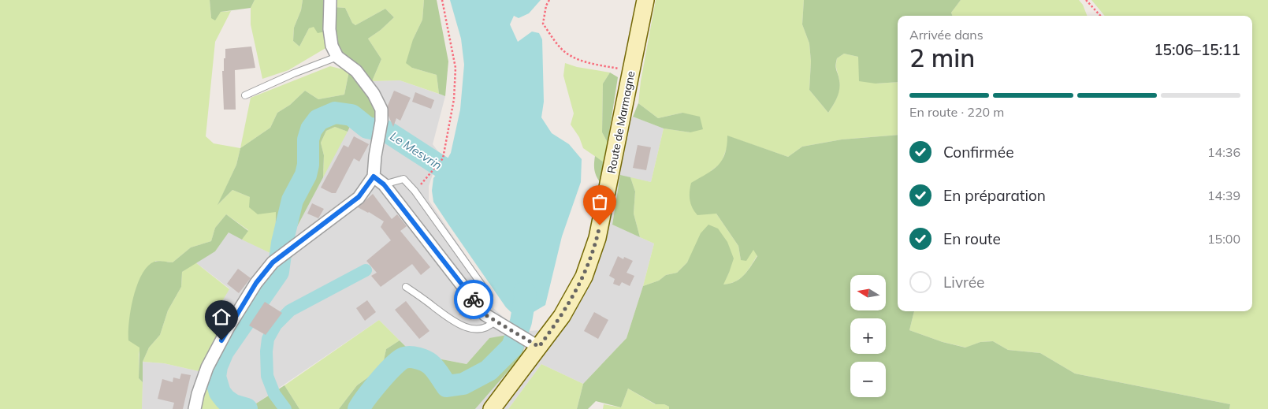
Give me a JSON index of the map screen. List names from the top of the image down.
{
  "streets": {
    "main road": ["Route de Marmagne"]
  },
  "water": ["Le Mesvrin"],
  "north": "left",
  "page": {
    "heading": ["2 min", "Arrivée dans", "15:06–15:11"],
    "bar": "En route · 220 m",
    "list": [
      ["Confirmée", "14:36"],
      ["En préparation", "14:39"],
      ["En route", "15:00"],
      "Livrée"
    ],
    "map_buttons": ["+", "−"]
  }
}
